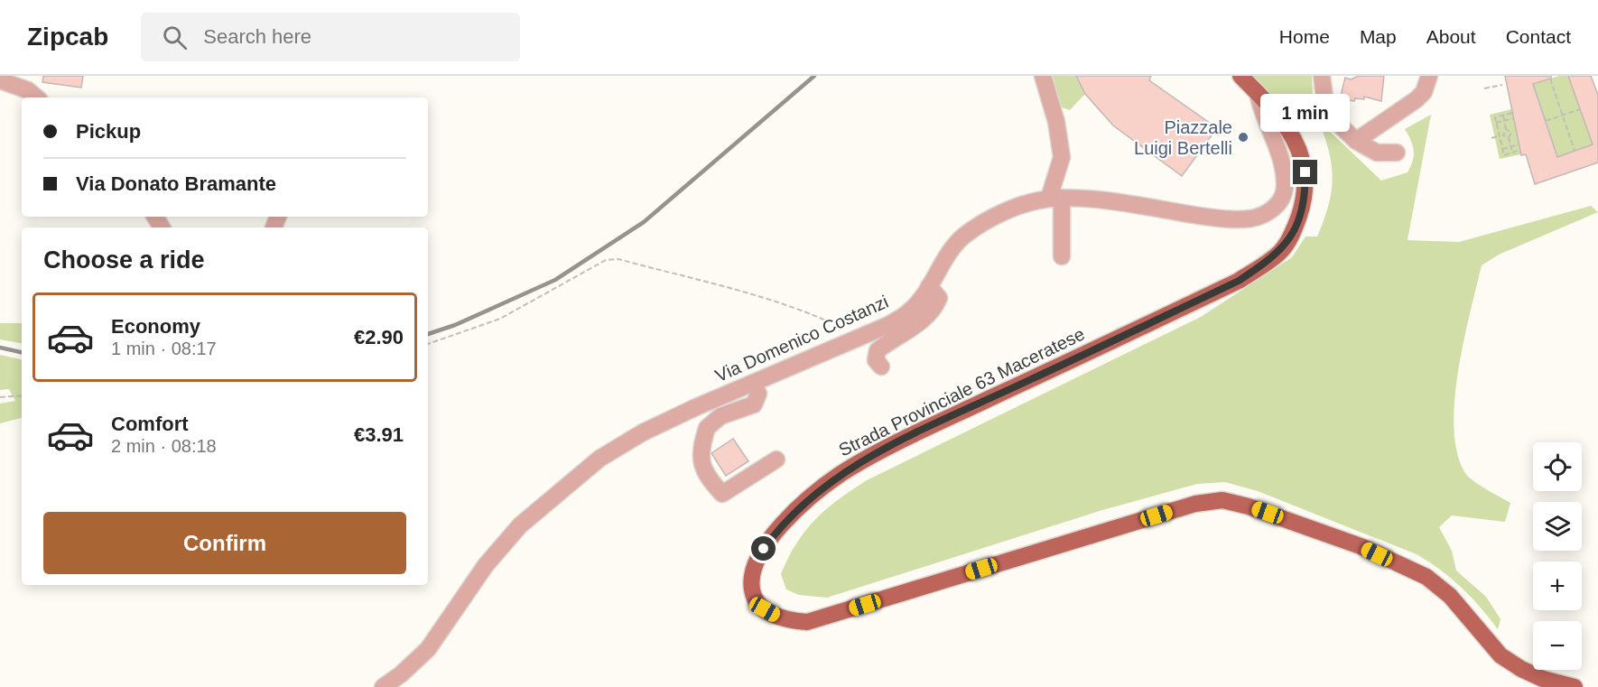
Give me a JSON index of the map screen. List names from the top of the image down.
{
  "streets": {
    "main road": ["Strada Provinciale 63 Maceratese"],
    "street": ["Via Domenico Costanzi"]
  },
  "crossings": [
    ["Via Domenico Costanzi", "Strada Provinciale 63 Maceratese"]
  ],
  "places": ["Piazzale Luigi Bertelli"],
  "page": {
    "header": "Zipcab",
    "search": "Search here",
    "nav": [
      "Home",
      "Map",
      "About",
      "Contact"
    ],
    "bubble": "1 min",
    "banner": ["Pickup", "Via Donato Bramante"],
    "heading": "Choose a ride",
    "list": [
      {
        "name": "Economy",
        "note": "1 min · 08:17",
        "value": "€2.90"
      },
      {
        "name": "Comfort",
        "note": "2 min · 08:18",
        "value": "€3.91"
      }
    ],
    "map_buttons": ["+", "−"],
    "buttons": "Confirm"
  }
}
